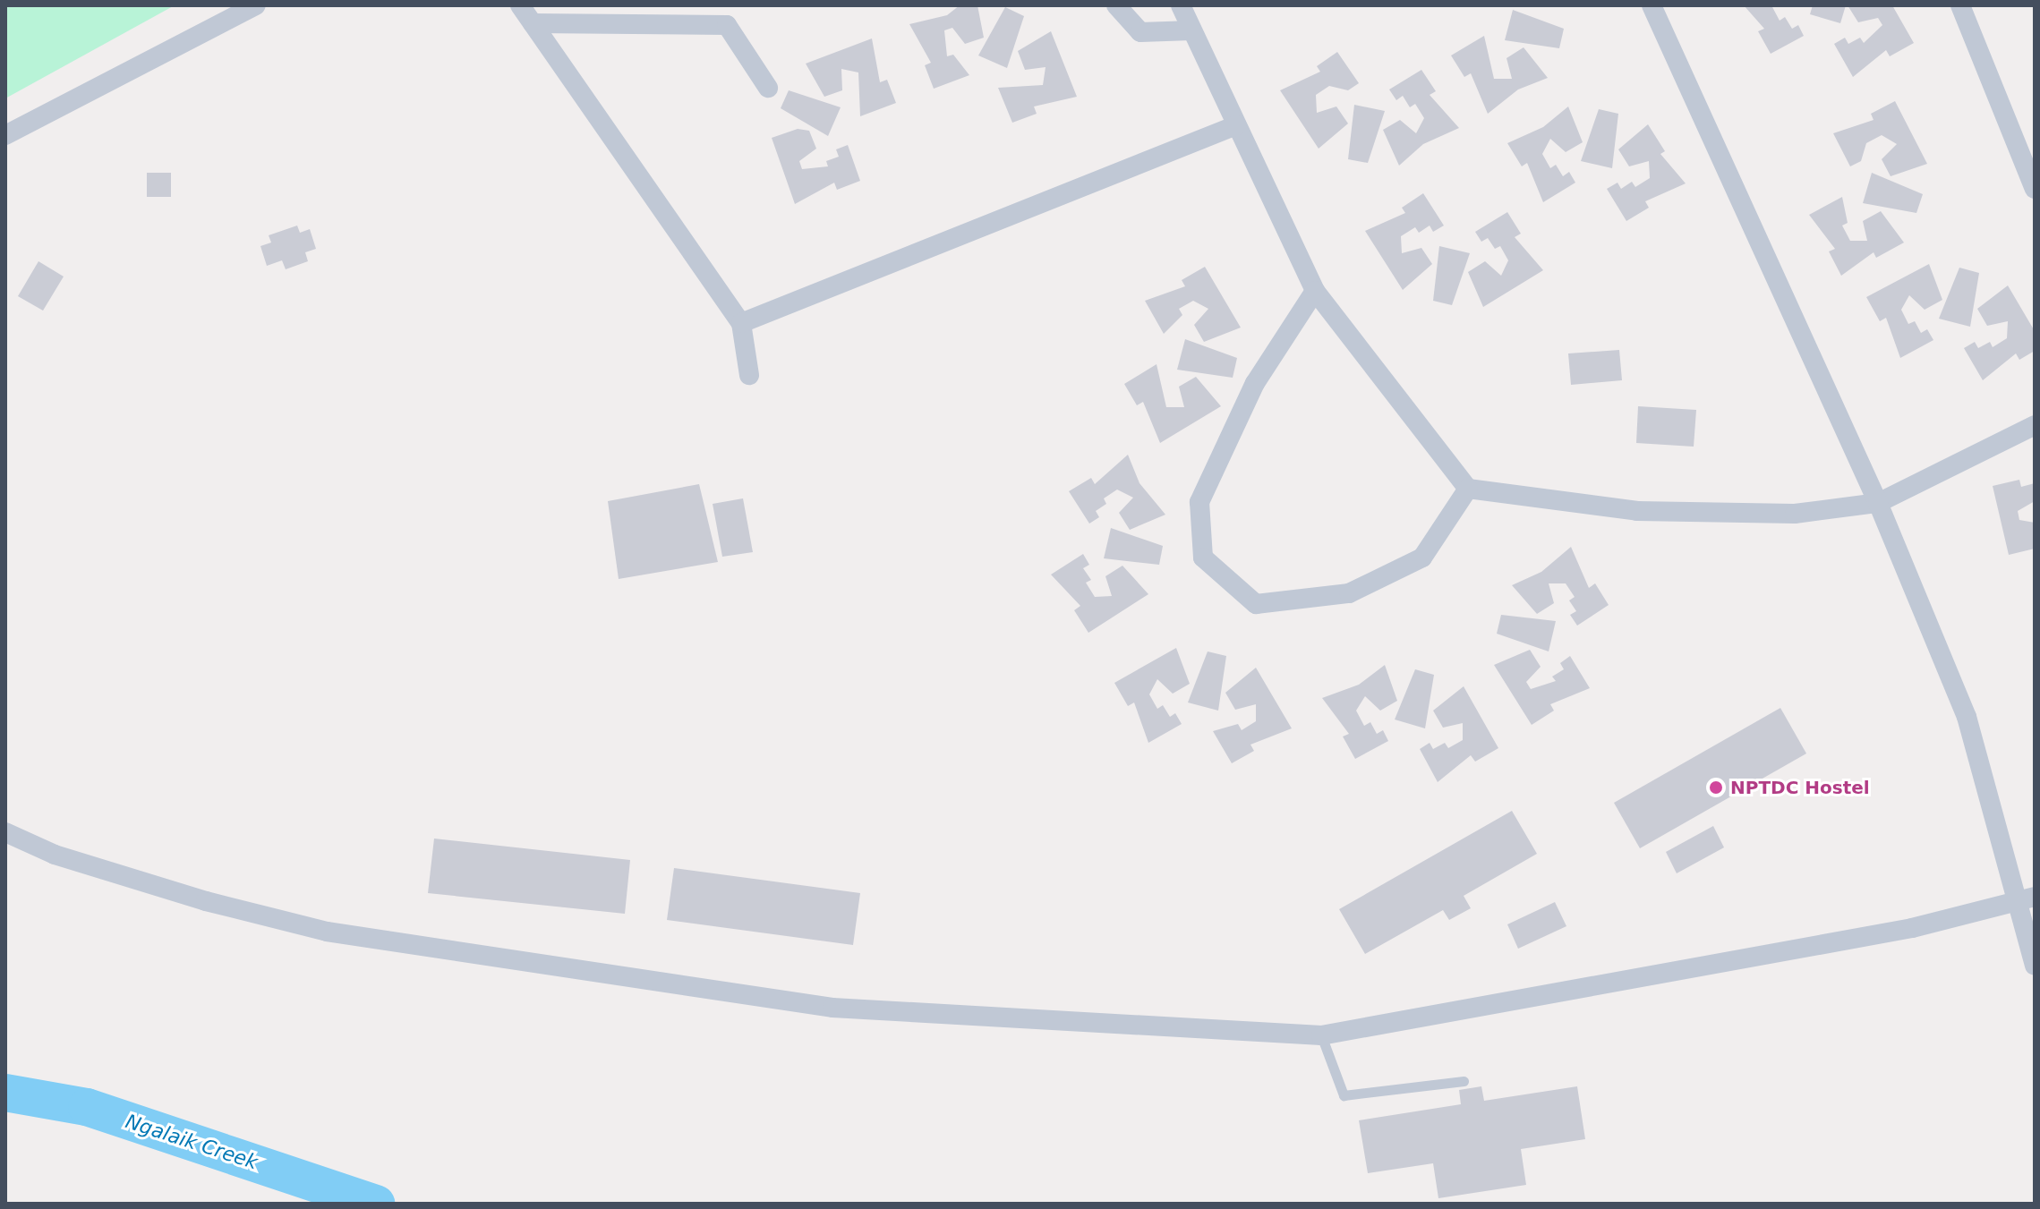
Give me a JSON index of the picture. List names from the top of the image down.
{
  "water": ["Ngalaik Creek"],
  "places": ["NPTDC Hostel"]
}
